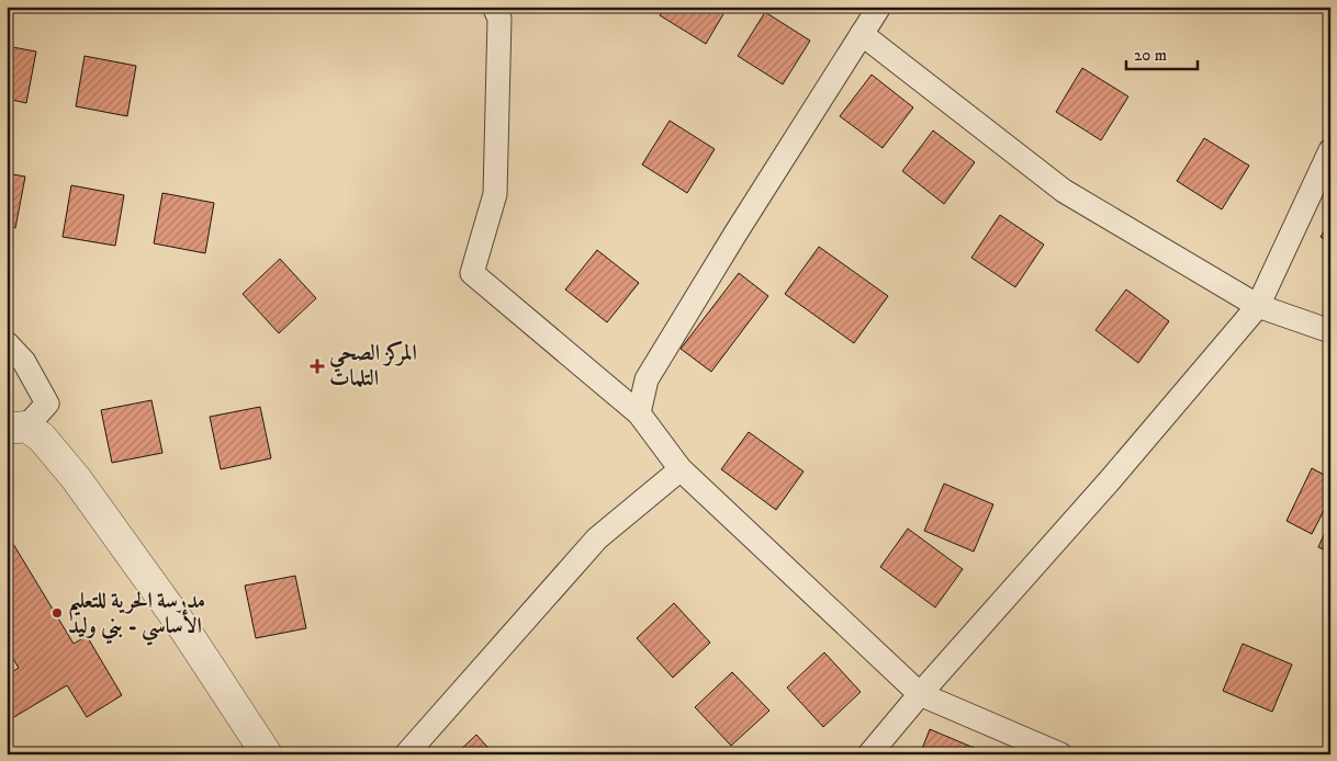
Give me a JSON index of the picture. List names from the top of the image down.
{
  "places": {
    "health": ["المركز الصحي التلمات"],
    "other": ["مدرسة الحرية للتعليم الأساسي - بني وليد"]
  },
  "scale_bar": "20 m"
}
